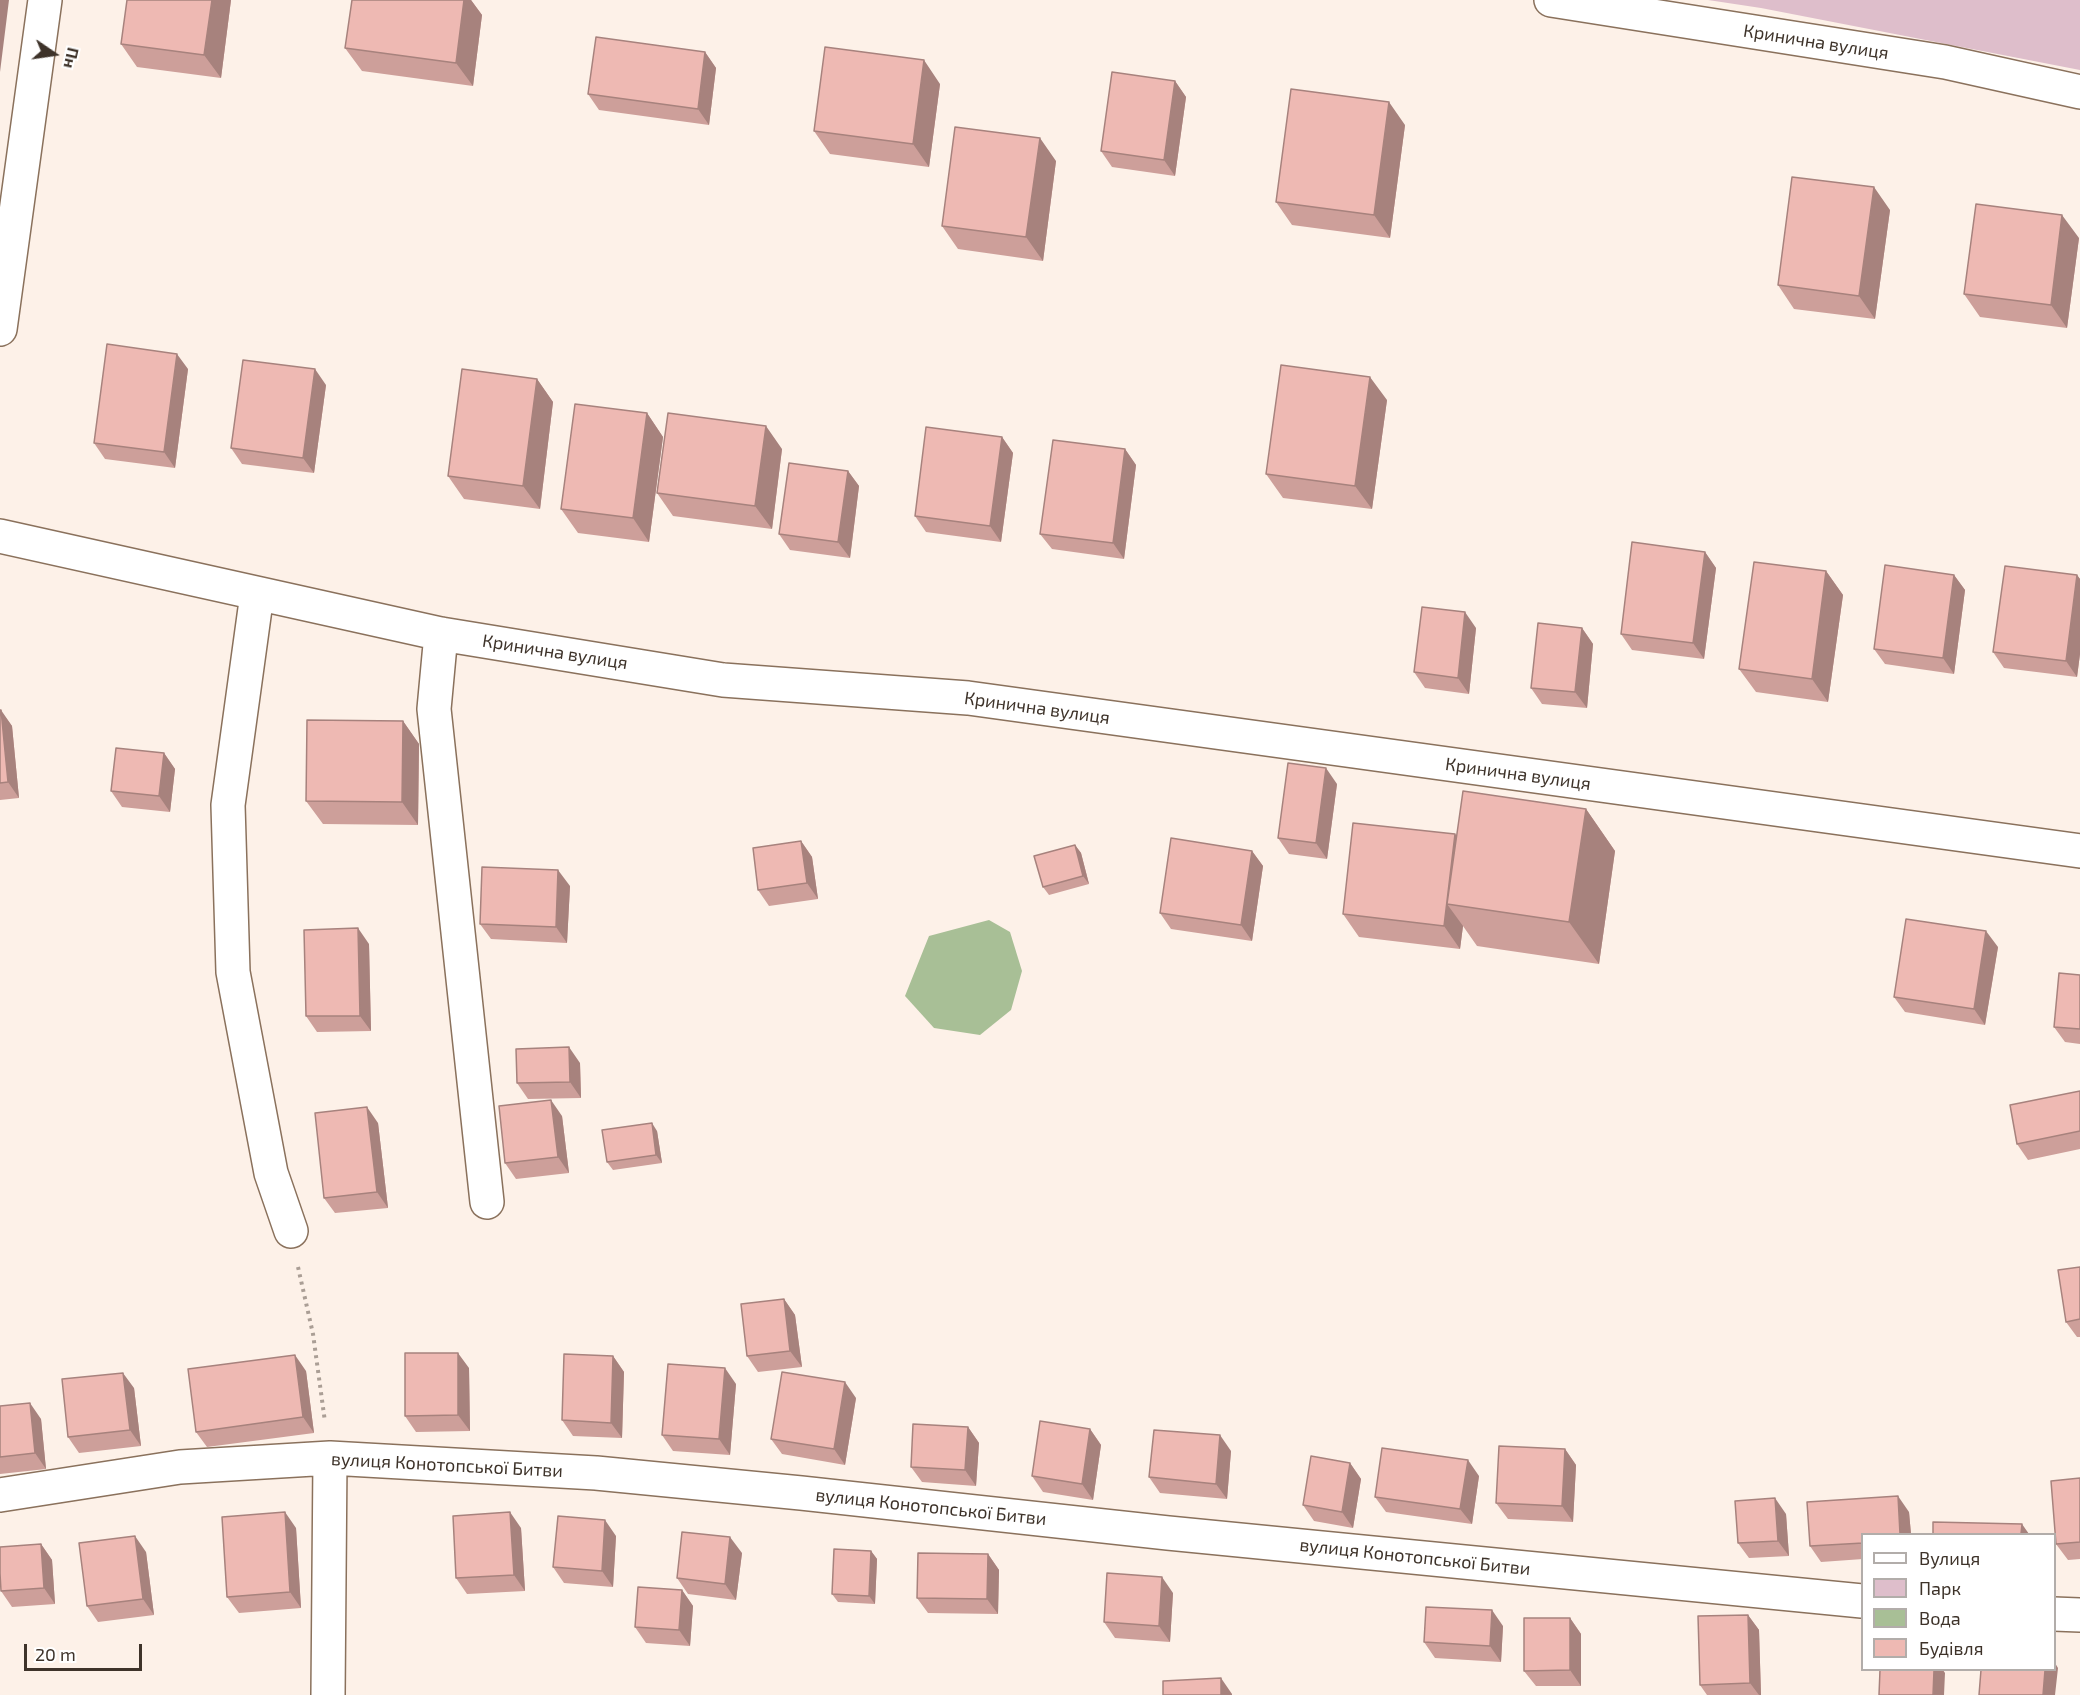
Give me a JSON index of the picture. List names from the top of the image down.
{
  "streets": {
    "street": ["Кринична вулиця", "вулиця Конотопської Битви"]
  },
  "legend": [
    "Вулиця",
    "Парк",
    "Вода",
    "Будівля"
  ],
  "scale_bar": "20 m",
  "north": "right"
}
